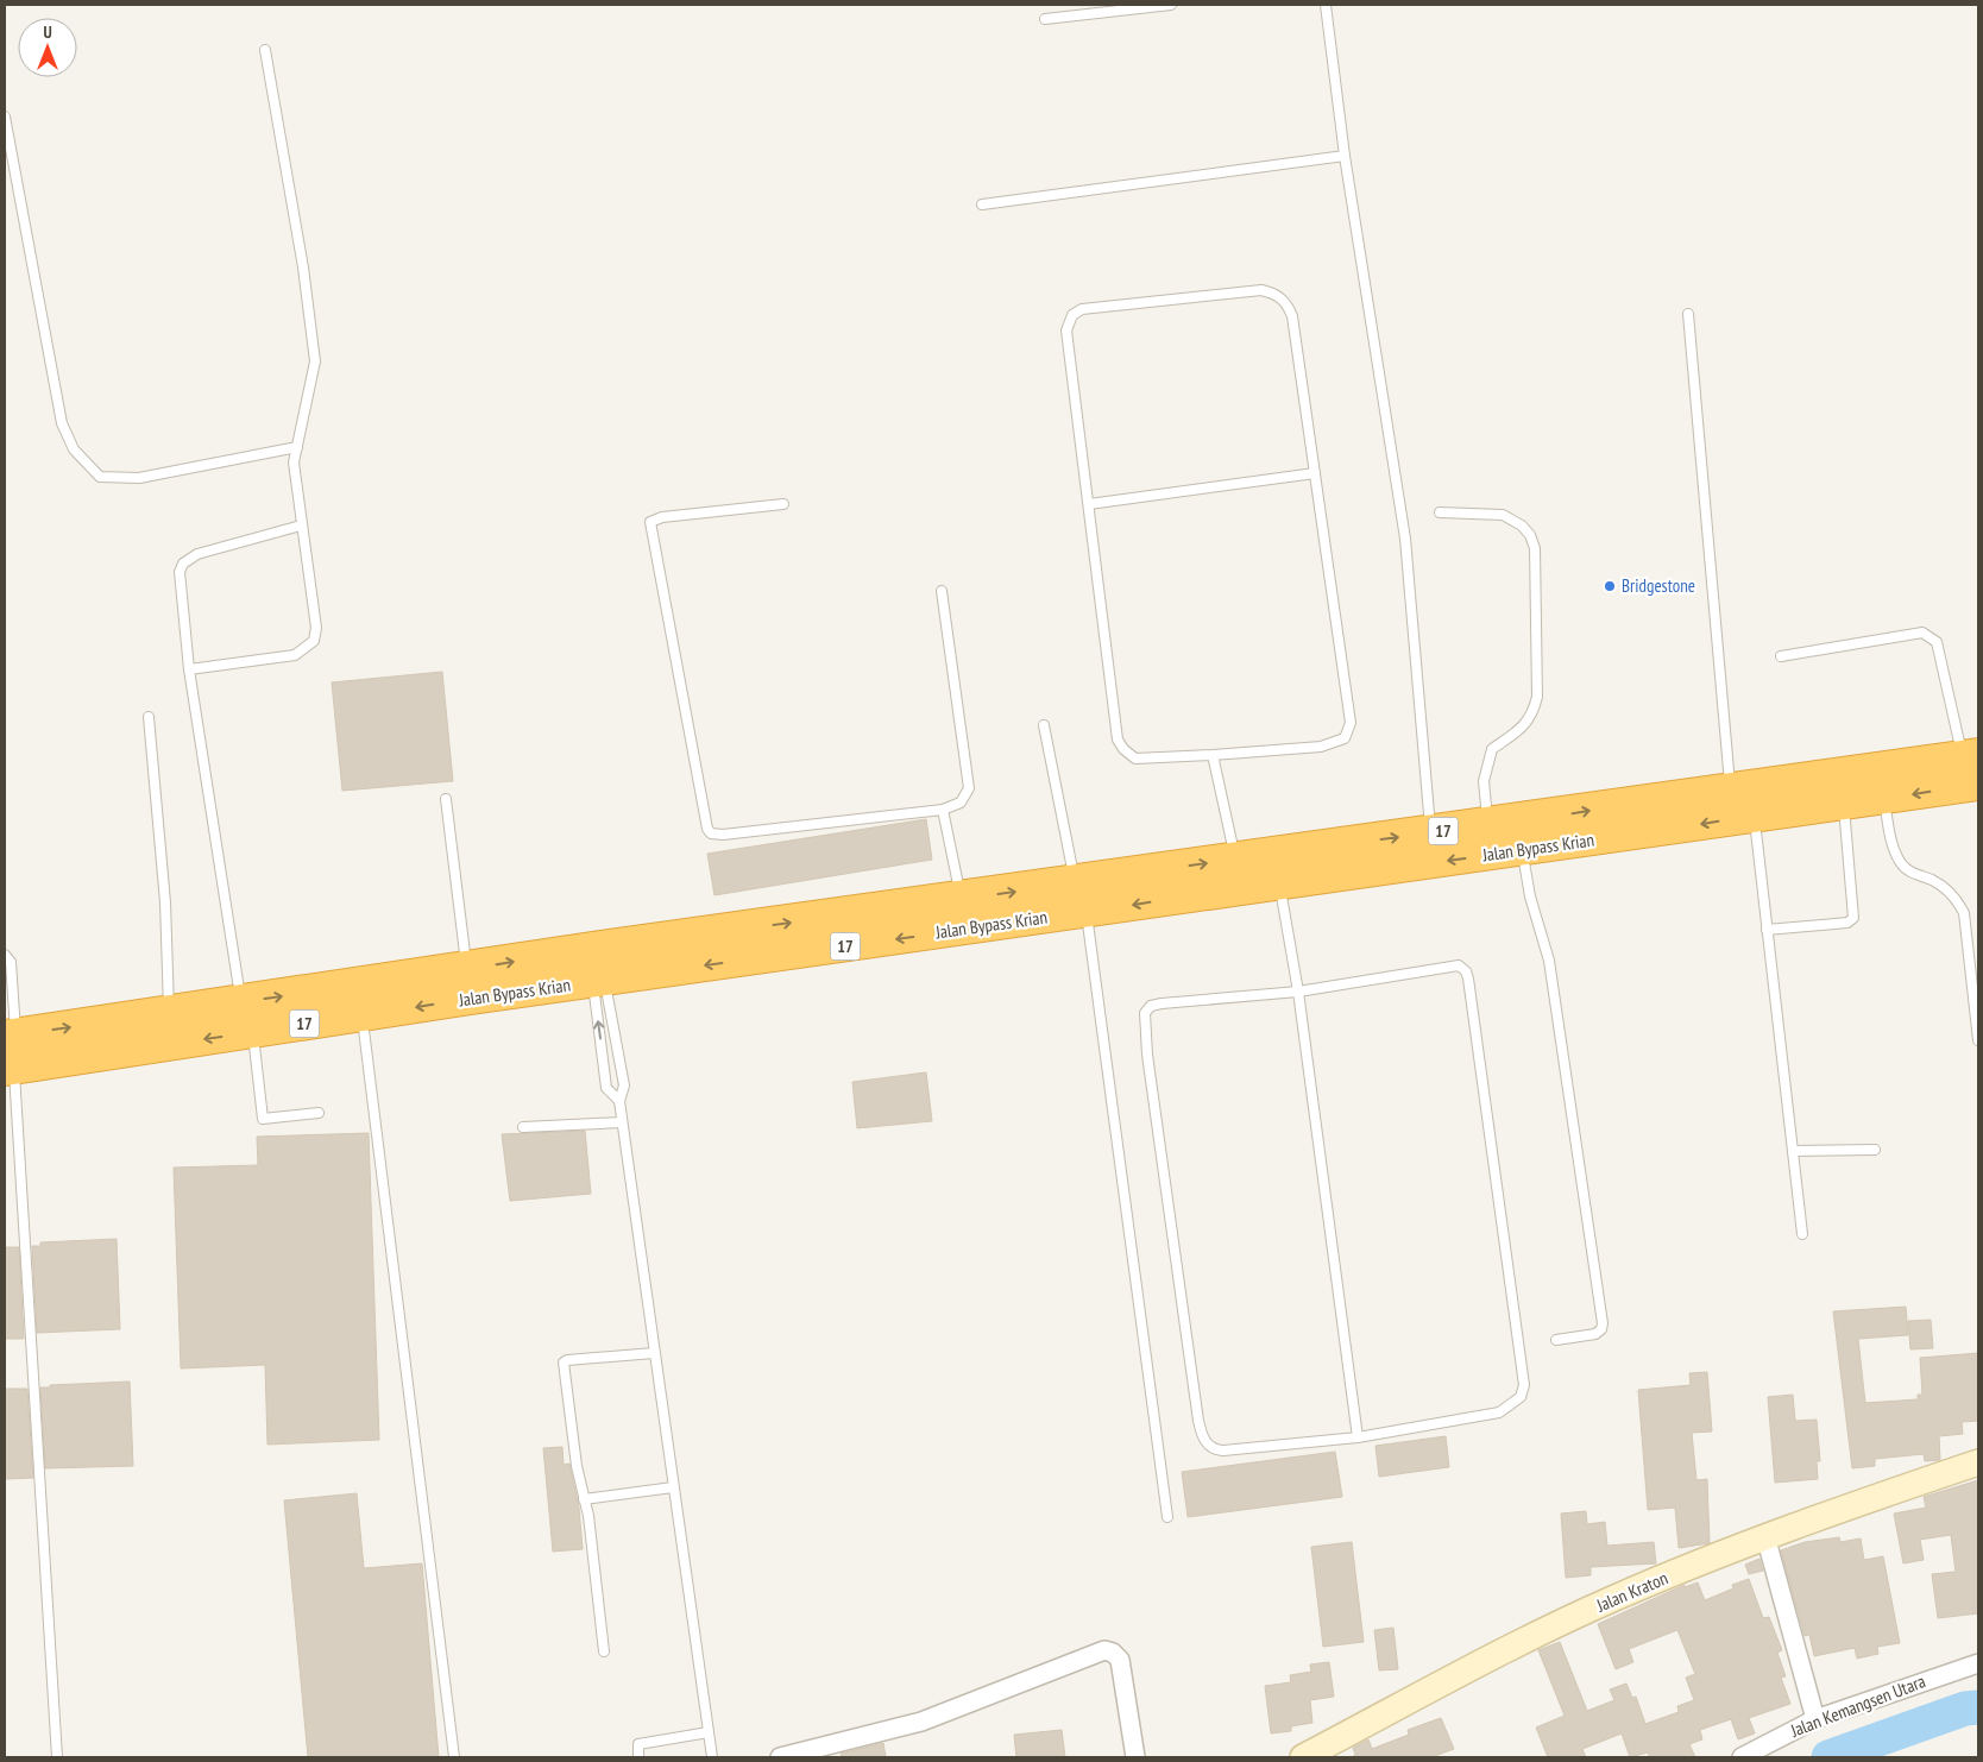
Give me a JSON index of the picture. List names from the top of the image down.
{
  "streets": {
    "highway": ["17", "Jalan Bypass Krian"],
    "street": ["Jalan Kraton", "Jalan Kemangsen Utara"]
  },
  "places": ["Bridgestone"],
  "north": "top"
}
